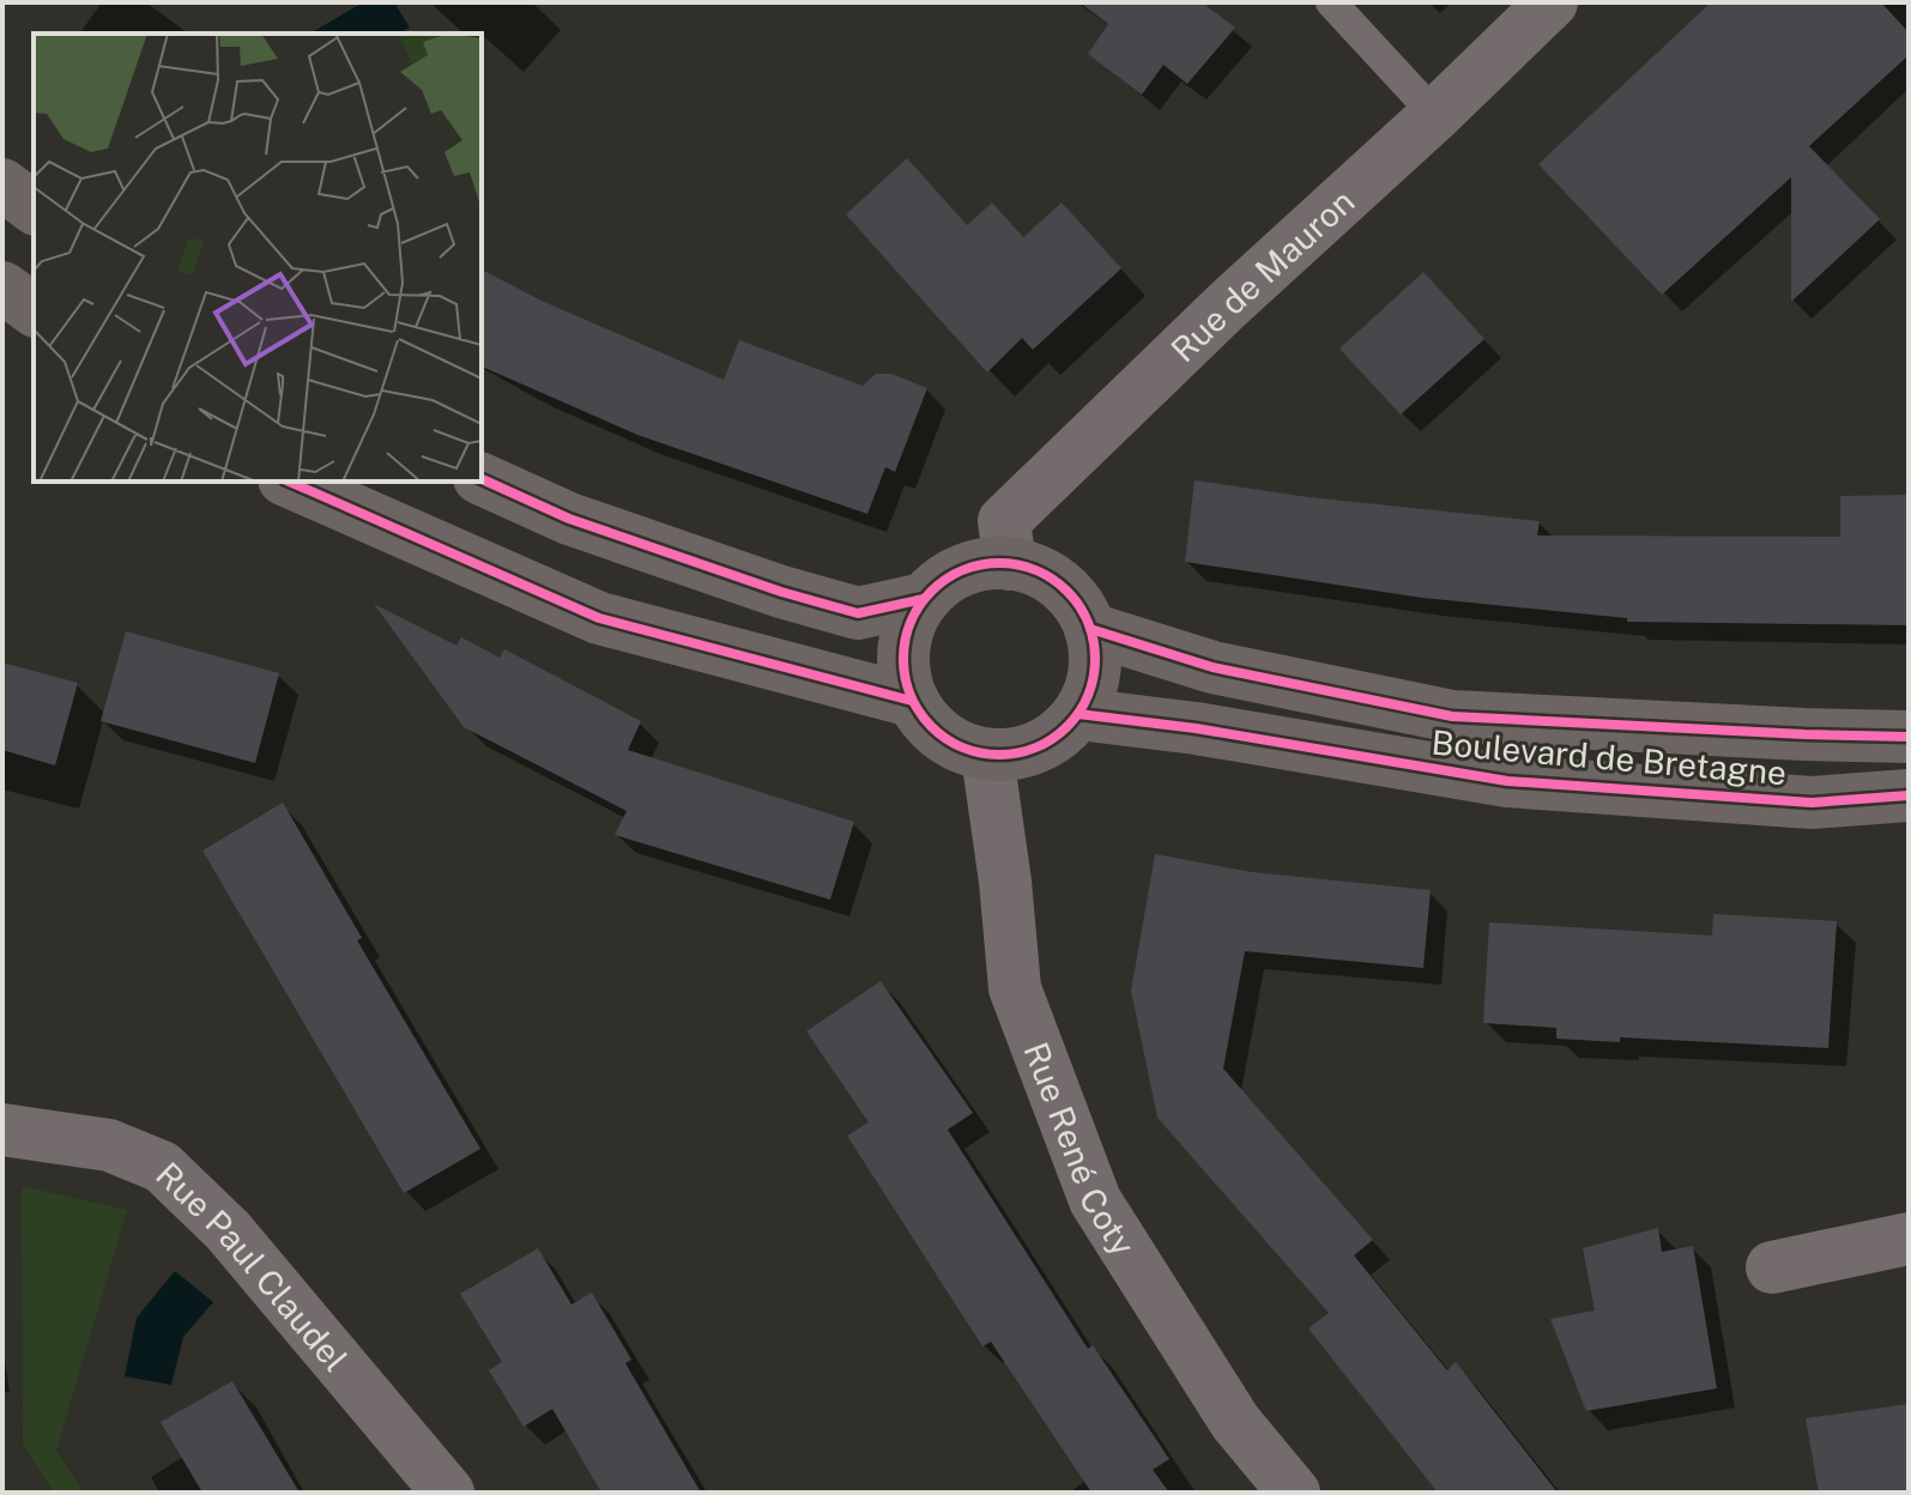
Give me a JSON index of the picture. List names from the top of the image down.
{
  "streets": {
    "main road": ["Boulevard de Bretagne"],
    "street": ["Rue de Mauron", "Rue René Coty", "Rue Paul Claudel"]
  },
  "crossings": [
    ["Rue de Mauron", "Boulevard de Bretagne"],
    ["Rue de Mauron", "Rue René Coty"],
    ["Boulevard de Bretagne", "Rue René Coty"]
  ]
}
